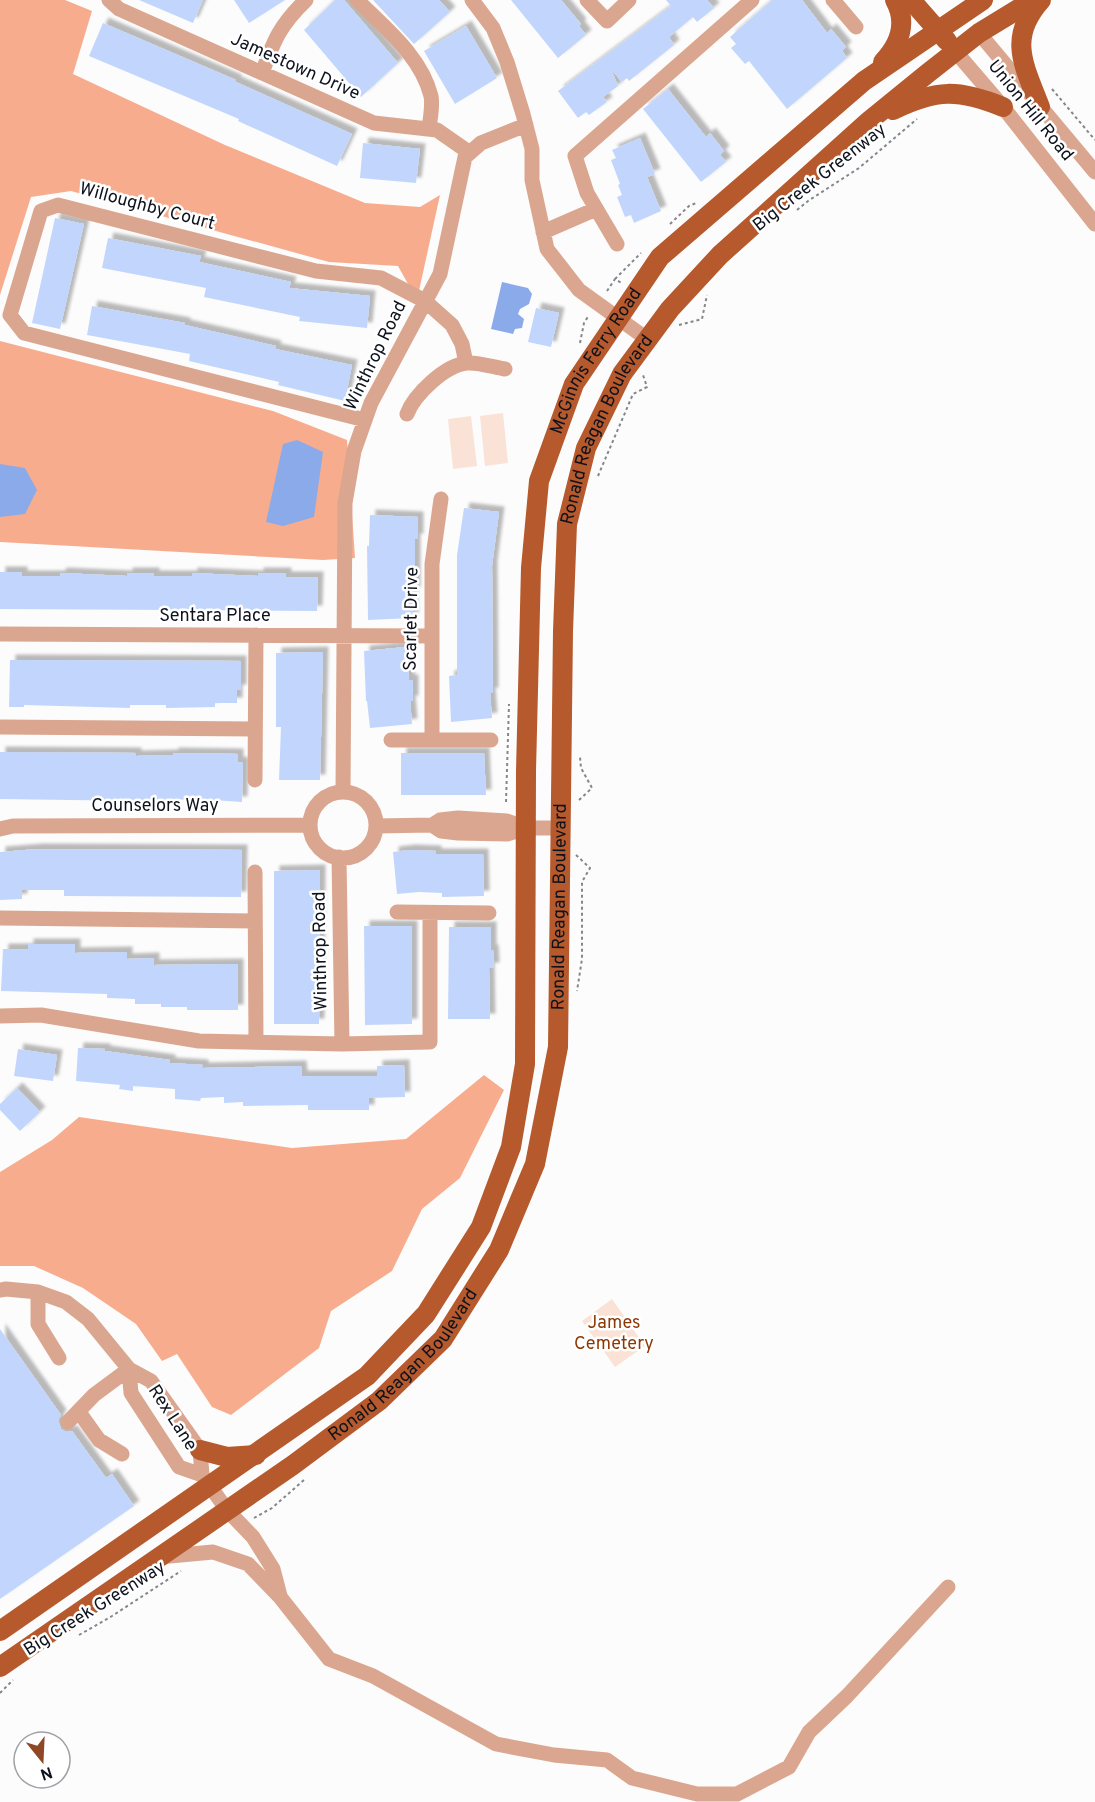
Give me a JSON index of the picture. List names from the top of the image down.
{
  "streets": {
    "main road": ["McGinnis Ferry Road", "Ronald Reagan Boulevard"],
    "street": [
      "Jamestown Drive",
      "Union Hill Road",
      "Willoughby Court",
      "Winthrop Road",
      "Sentara Place",
      "Scarlet Drive",
      "Counselors Way",
      "Rex Lane"
    ],
    "path": ["Big Creek Greenway"]
  },
  "crossings": [
    ["Jamestown Drive", "Winthrop Road"],
    ["Union Hill Road", "Ronald Reagan Boulevard"],
    ["Big Creek Greenway", "Ronald Reagan Boulevard"],
    ["Willoughby Court", "Winthrop Road"],
    ["Winthrop Road", "Sentara Place"],
    ["Winthrop Road", "Counselors Way"],
    ["McGinnis Ferry Road", "Ronald Reagan Boulevard"],
    ["Ronald Reagan Boulevard", "Rex Lane"],
    ["Sentara Place", "Scarlet Drive"]
  ],
  "parks": ["James Cemetery"],
  "north": "bottom"
}
